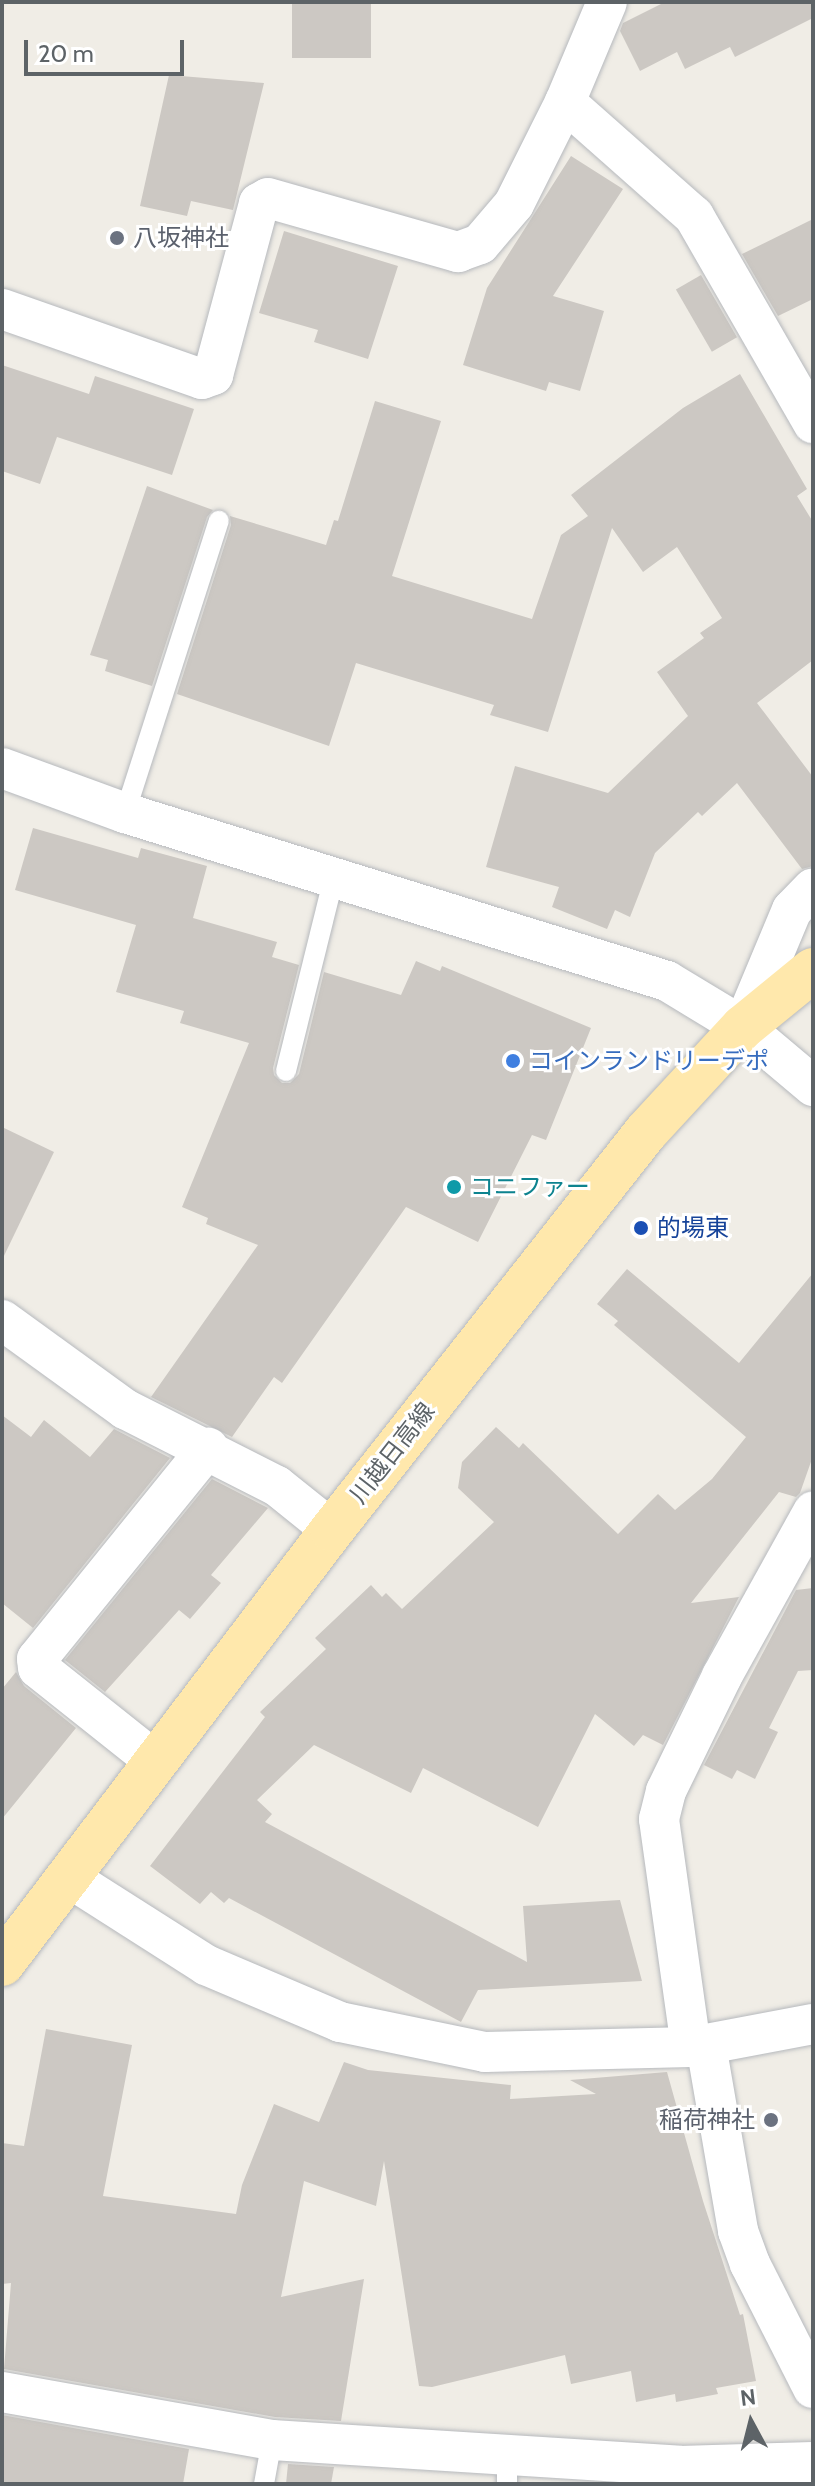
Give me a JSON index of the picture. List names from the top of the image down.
{
  "streets": {
    "main road": ["川越日高線"]
  },
  "places": [
    "八坂神社",
    "コインランドリーデポ",
    "コニファー",
    "的場東",
    "稲荷神社"
  ],
  "scale_bar": "20 m",
  "north": "top"
}
